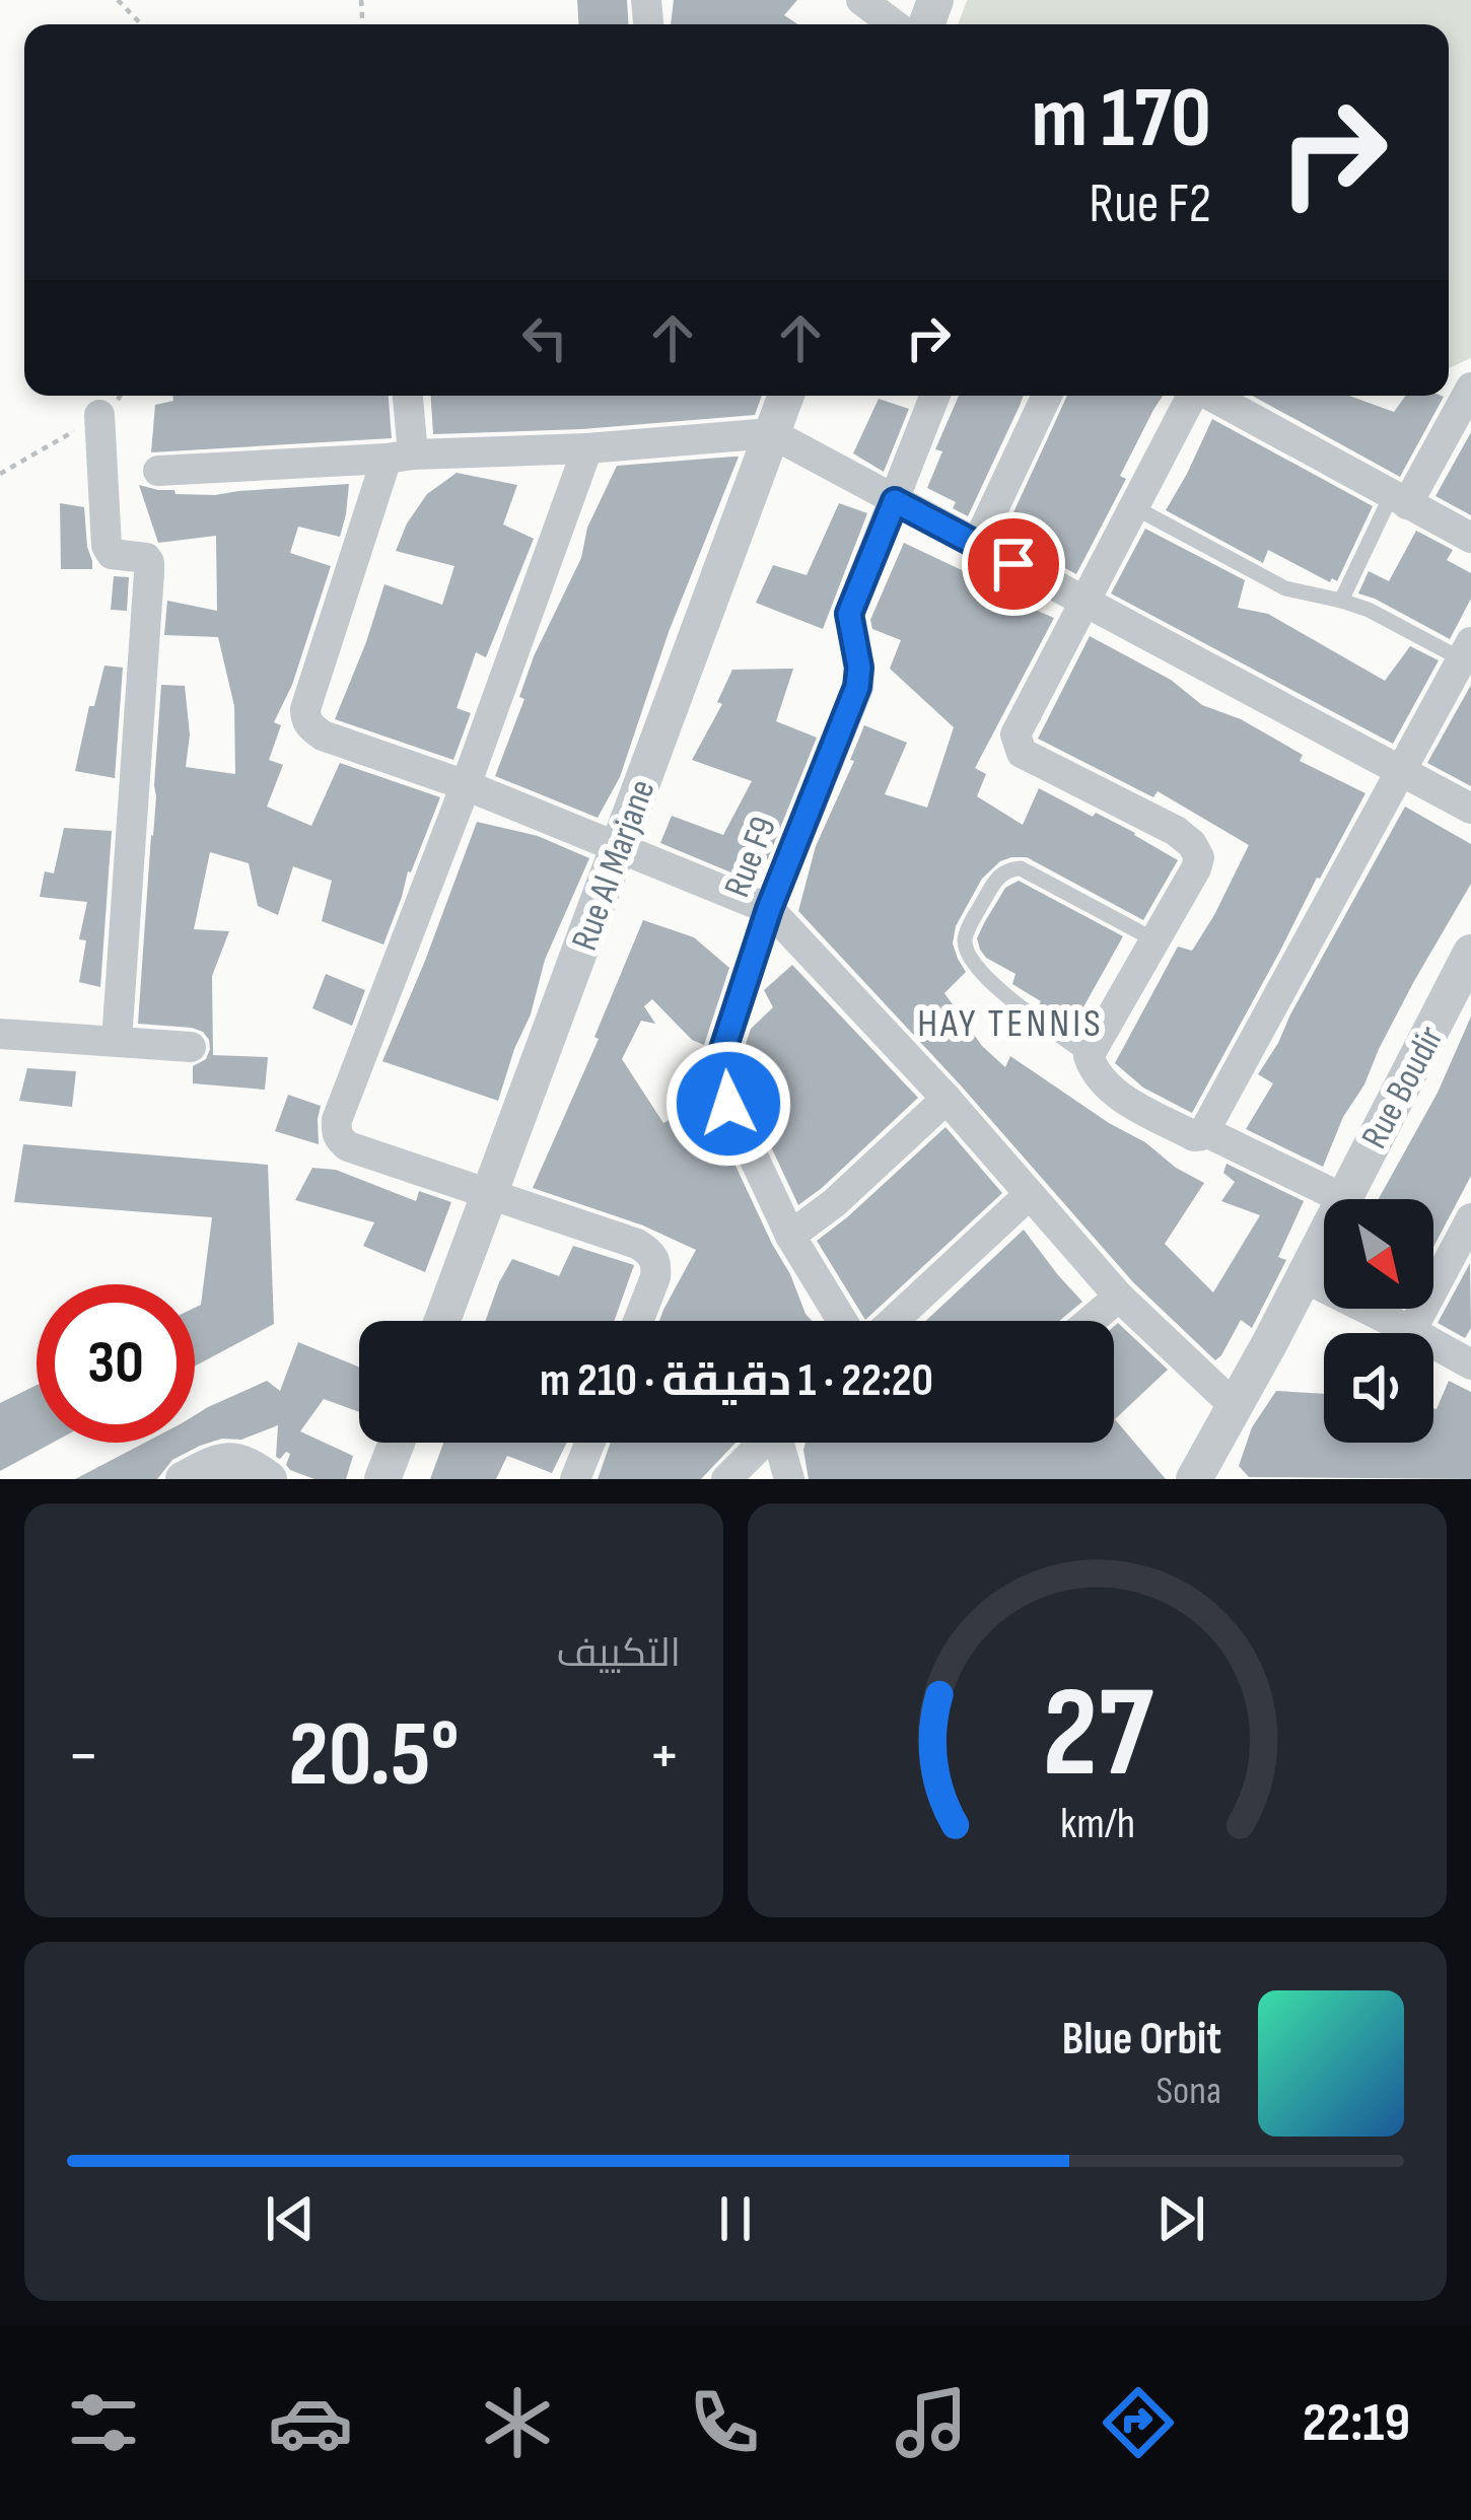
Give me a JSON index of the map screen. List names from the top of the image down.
{
  "streets": {
    "street": ["Rue F9", "Rue Al Marjane", "Rue Boudir"]
  },
  "districts": ["HAY TENNIS"],
  "north": "bottom right",
  "page": {
    "turn": ["170 m", "Rue F2"],
    "limit": "30",
    "trip": "22:20 · 1 دقيقة · 210 m",
    "tile": "التكييف",
    "heat": ["−", "20.5°", "+"],
    "song": ["Blue Orbit", "Sona"],
    "tabs": "22:19",
    "gauge": ["27", "km/h"]
  }
}
